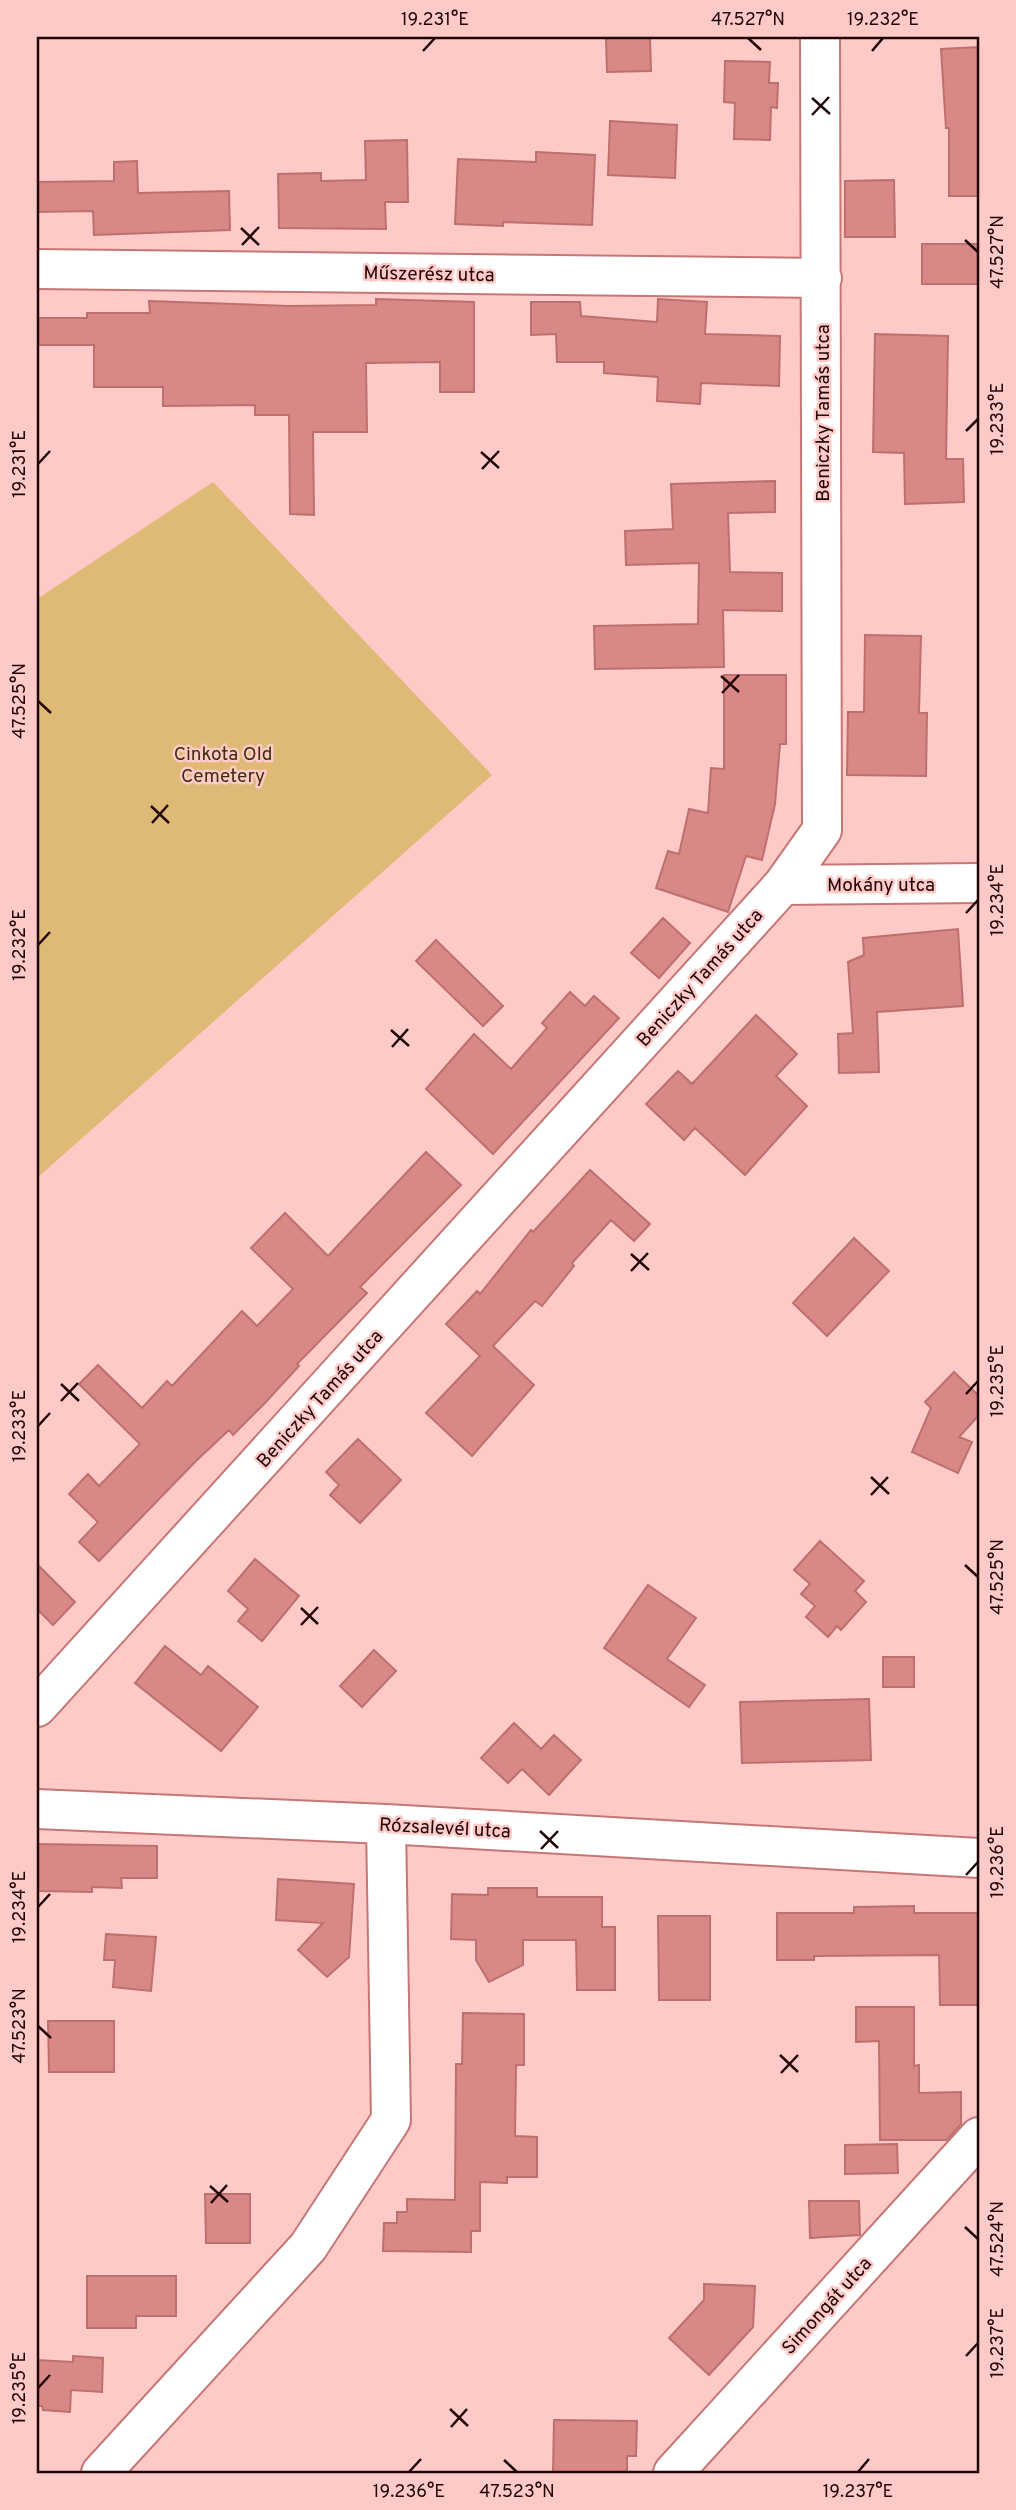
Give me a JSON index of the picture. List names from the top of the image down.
{
  "streets": {
    "street": [
      "Műszerész utca",
      "Beniczky Tamás utca",
      "Mokány utca",
      "Rózsalevél utca",
      "Simongát utca"
    ]
  },
  "crossings": [
    ["Műszerész utca", "Beniczky Tamás utca"],
    ["Beniczky Tamás utca", "Mokány utca"]
  ],
  "parks": ["Cinkota Old Cemetery"],
  "coordinates": [
    "19.231°E",
    "47.527°N",
    "19.232°E",
    "19.233°E",
    "47.525°N",
    "19.234°E",
    "19.235°E",
    "19.236°E",
    "47.523°N",
    "47.524°N",
    "19.237°E"
  ]
}
